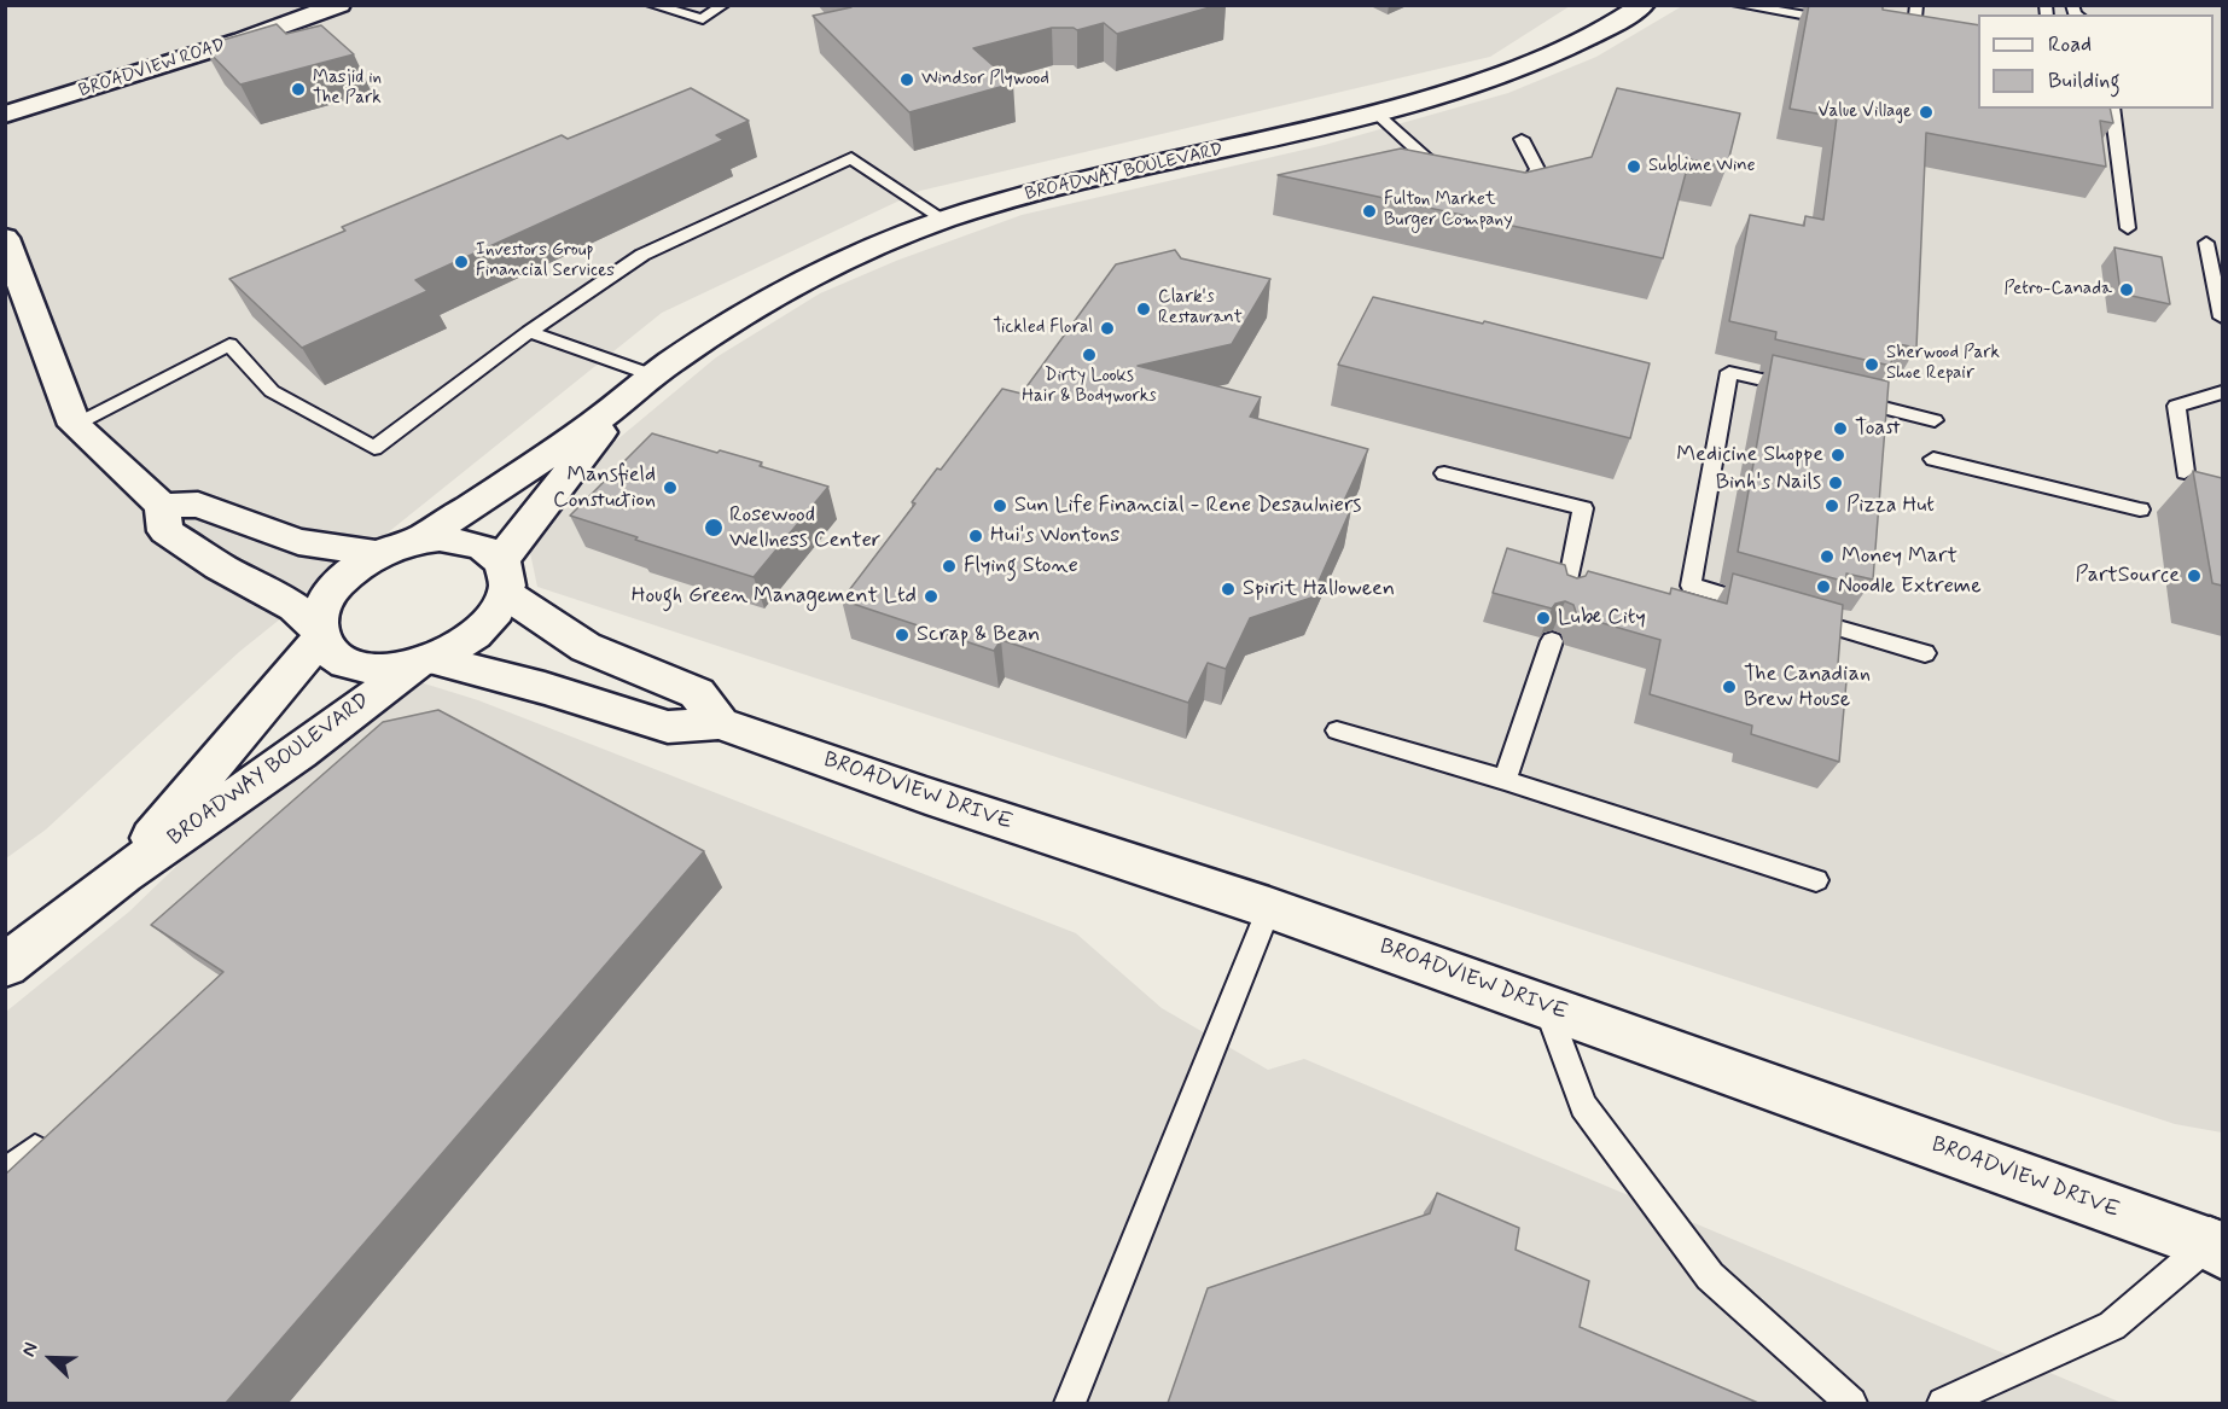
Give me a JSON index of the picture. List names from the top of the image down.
{
  "streets": {
    "street": ["BROADVIEW ROAD", "BROADWAY BOULEVARD", "BROADVIEW DRIVE"]
  },
  "crossings": [
    ["BROADWAY BOULEVARD", "BROADVIEW DRIVE"]
  ],
  "places": [
    "Windsor Plywood",
    "Masjid in The Park",
    "Value Village",
    "Sublime Wine",
    "Fulton Market Burger Company",
    "Investors Group Financial Services",
    "Petro-Canada",
    "Clark's Restaurant",
    "Tickled Floral",
    "Dirty Looks Hair & Bodyworks",
    "Sherwood Park Shoe Repair",
    "Toast",
    "Medicine Shoppe",
    "Binh's Nails",
    "Mansfield Constuction",
    "Sun Life Financial - Rene Desaulniers",
    "Pizza Hut",
    "Rosewood Wellness Center",
    "Hui's Wontons",
    "Money Mart",
    "Flying Stone",
    "PartSource",
    "Noodle Extreme",
    "Spirit Halloween",
    "Hough Green Management Ltd",
    "Lube City",
    "Scrap & Bean",
    "The Canadian Brew House"
  ],
  "legend": ["Road", "Building"],
  "north": "top left"
}
